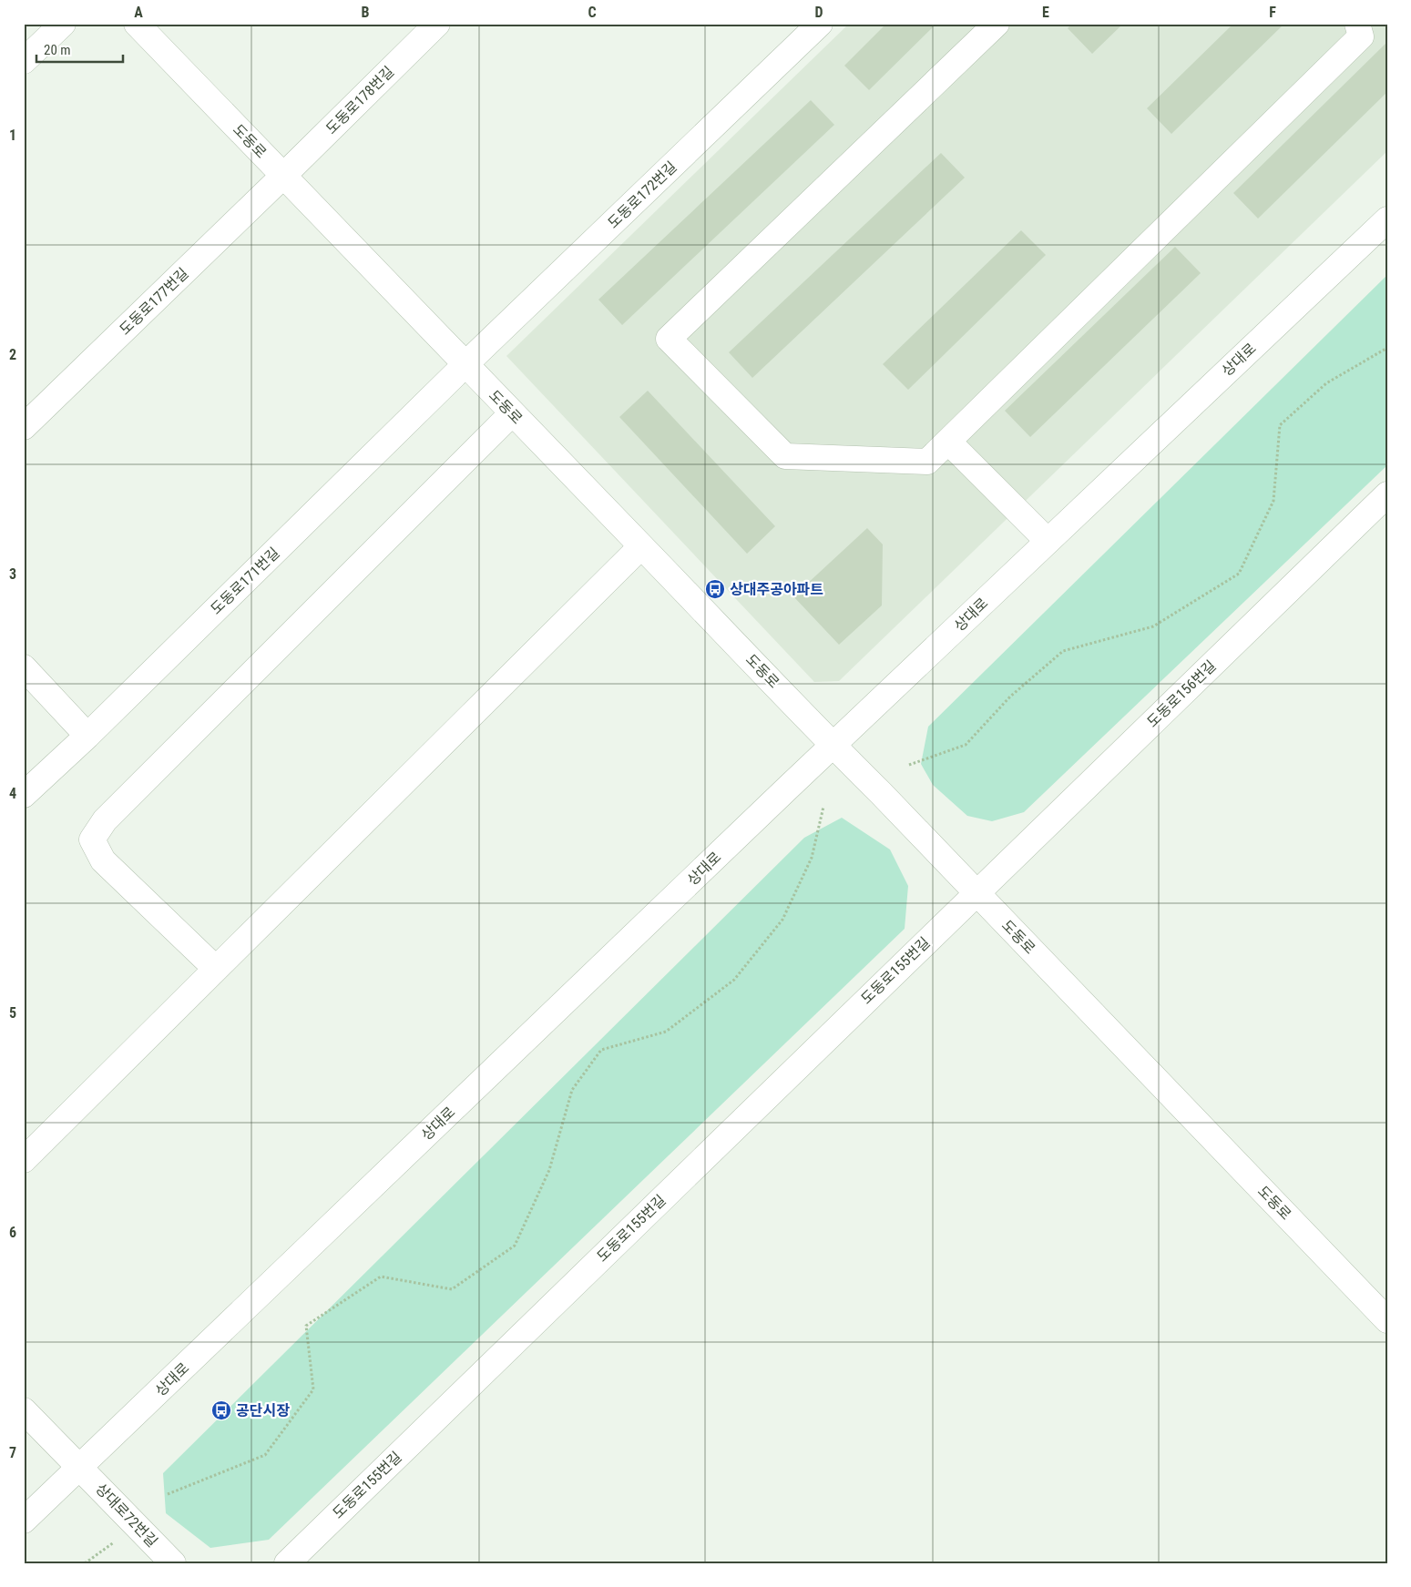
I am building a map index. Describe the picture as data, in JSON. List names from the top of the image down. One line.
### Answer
{"streets":{"street":["도동로178번길","도동로","도동로172번길","도동로177번길","상대로","도동로171번길","도동로156번길","도동로155번길","상대로72번길"]},"crossings":[["도동로178번길","도동로"],["도동로178번길","도동로177번길"],["도동로","도동로172번길"],["도동로","도동로177번길"],["도동로","상대로"],["도동로","도동로171번길"],["도동로","도동로156번길"],["도동로","도동로155번길"],["도동로172번길","도동로171번길"],["상대로","상대로72번길"],["도동로156번길","도동로155번길"]],"places":{"bus stop":["상대주공아파트","공단시장"]},"scale_bar":"20 m","grid":{"columns":["A","B","C","D","E","F"],"rows":["1","2","3","4","5","6","7"]}}
